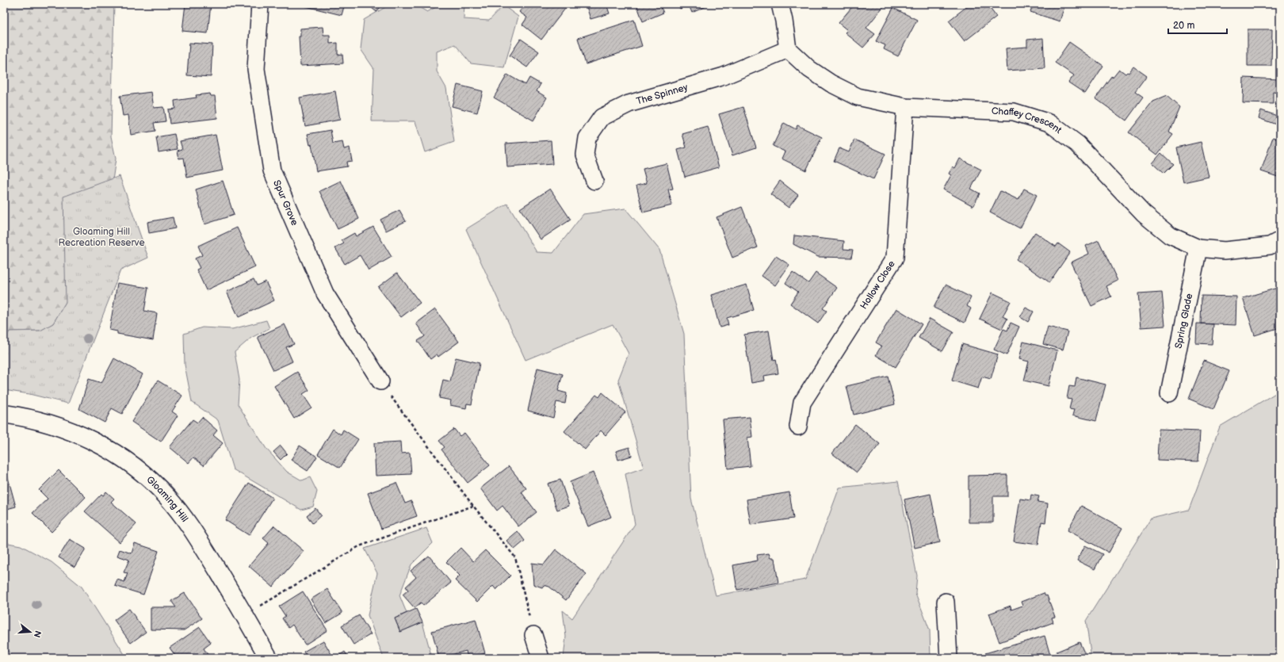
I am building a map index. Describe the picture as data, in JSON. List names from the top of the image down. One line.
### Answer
{"streets":{"street":["The Spinney","Chaffey Crescent","Spur Grove","Hollow Close","Spring Glade","Gloaming Hill"]},"crossings":[["The Spinney","Chaffey Crescent"],["Chaffey Crescent","Hollow Close"],["Chaffey Crescent","Spring Glade"]],"parks":["Gloaming Hill Recreation Reserve"],"scale_bar":"20 m","north":"right"}
